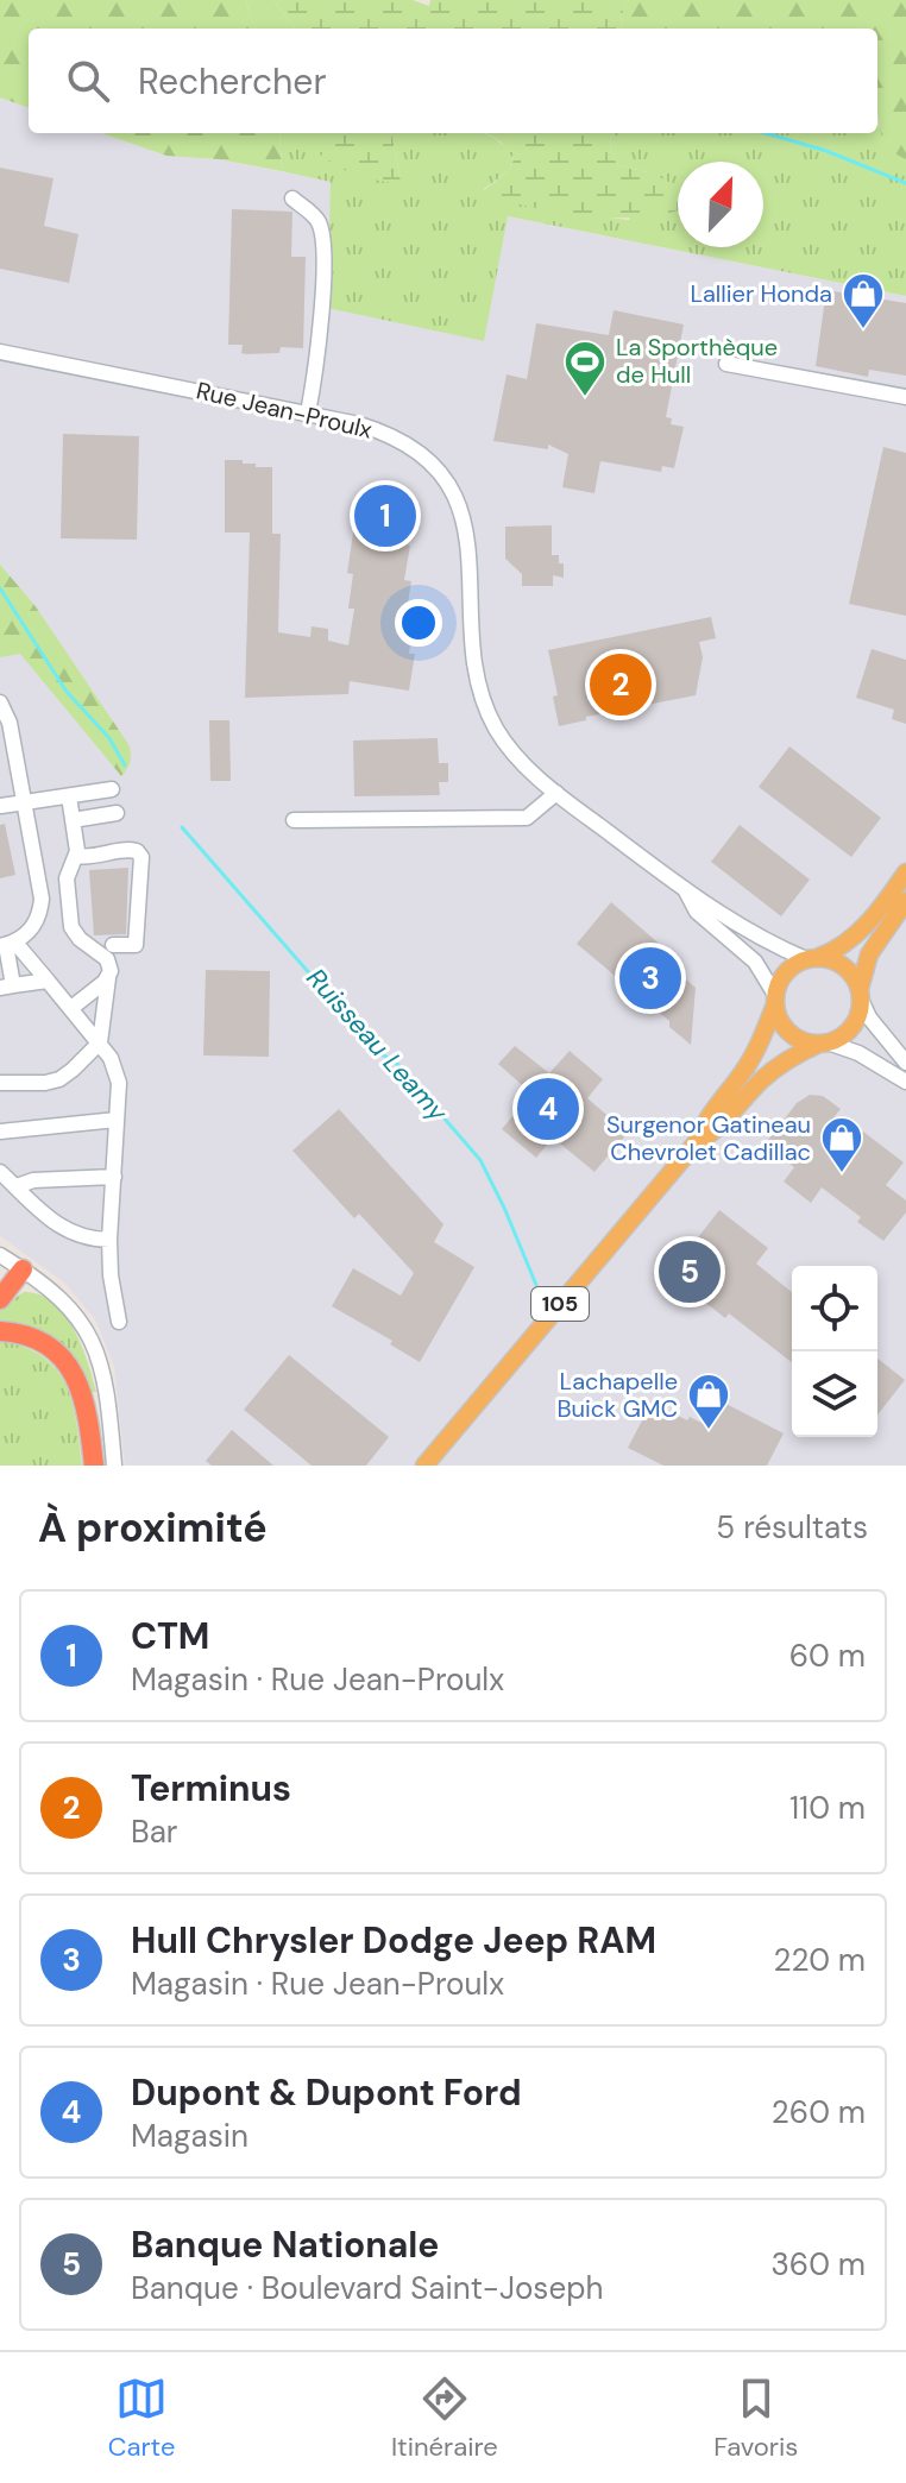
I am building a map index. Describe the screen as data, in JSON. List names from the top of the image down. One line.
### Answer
{"streets":{"main road":["105"],"street":["Rue Jean-Proulx"]},"crossings":[["Rue Jean-Proulx","105"]],"water":["Ruisseau Leamy"],"places":{"shop":["Lallier Honda","Surgenor Gatineau Chevrolet Cadillac","Lachapelle Buick GMC"],"sports":["La Sporthèque de Hull"]},"north":"top right","page":{"search":"Rechercher","pins":["1","2","3","4","5"],"heading":["À proximité","5 résultats"],"list":[{"mark":"1","name":"CTM","note":"Magasin · Rue Jean-Proulx","value":"60 m"},{"mark":"2","name":"Terminus","note":"Bar","value":"110 m"},{"mark":"3","name":"Hull Chrysler Dodge Jeep RAM","note":"Magasin · Rue Jean-Proulx","value":"220 m"},{"mark":"4","name":"Dupont & Dupont Ford","note":"Magasin","value":"260 m"},{"mark":"5","name":"Banque Nationale","note":"Banque · Boulevard Saint-Joseph","value":"360 m"}],"nav":["Carte","Itinéraire","Favoris"]}}
